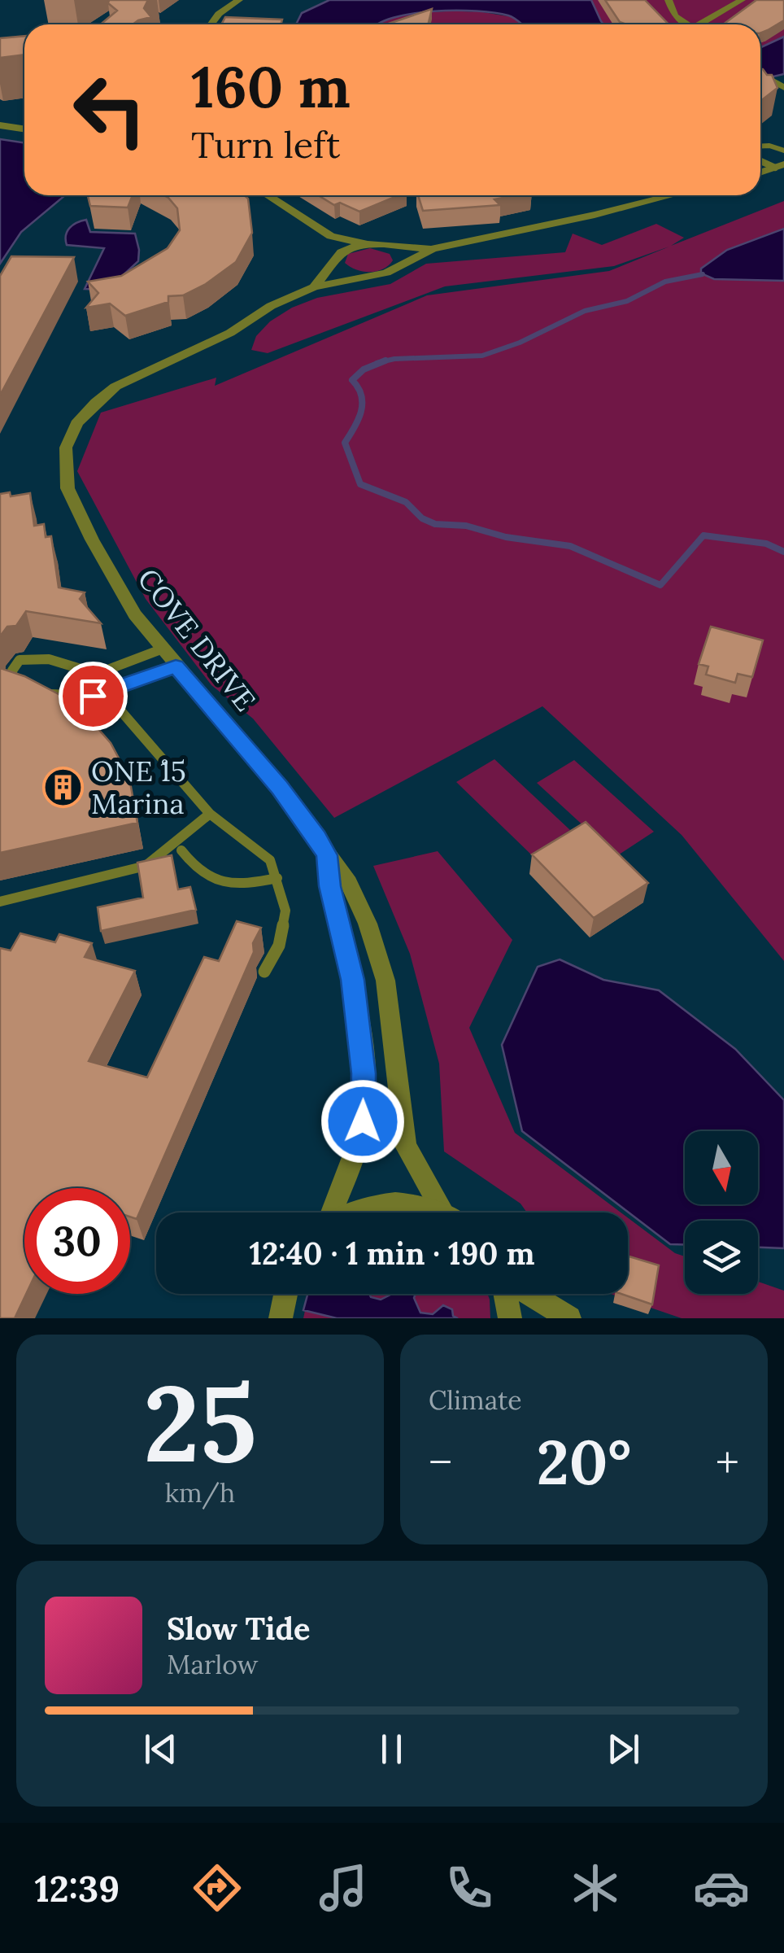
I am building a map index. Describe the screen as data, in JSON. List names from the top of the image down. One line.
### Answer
{"streets":{"street":["COVE DRIVE"]},"places":{"building":["ONE ̊15 Marina"]},"north":"bottom","page":{"turn":["160 m","Turn left"],"limit":"30","trip":"12:40 · 1 min · 190 m","tile":[["25","km/h"],"Climate"],"heat":["−","20°","+"],"song":["Slow Tide","Marlow"],"tabs":"12:39"}}
